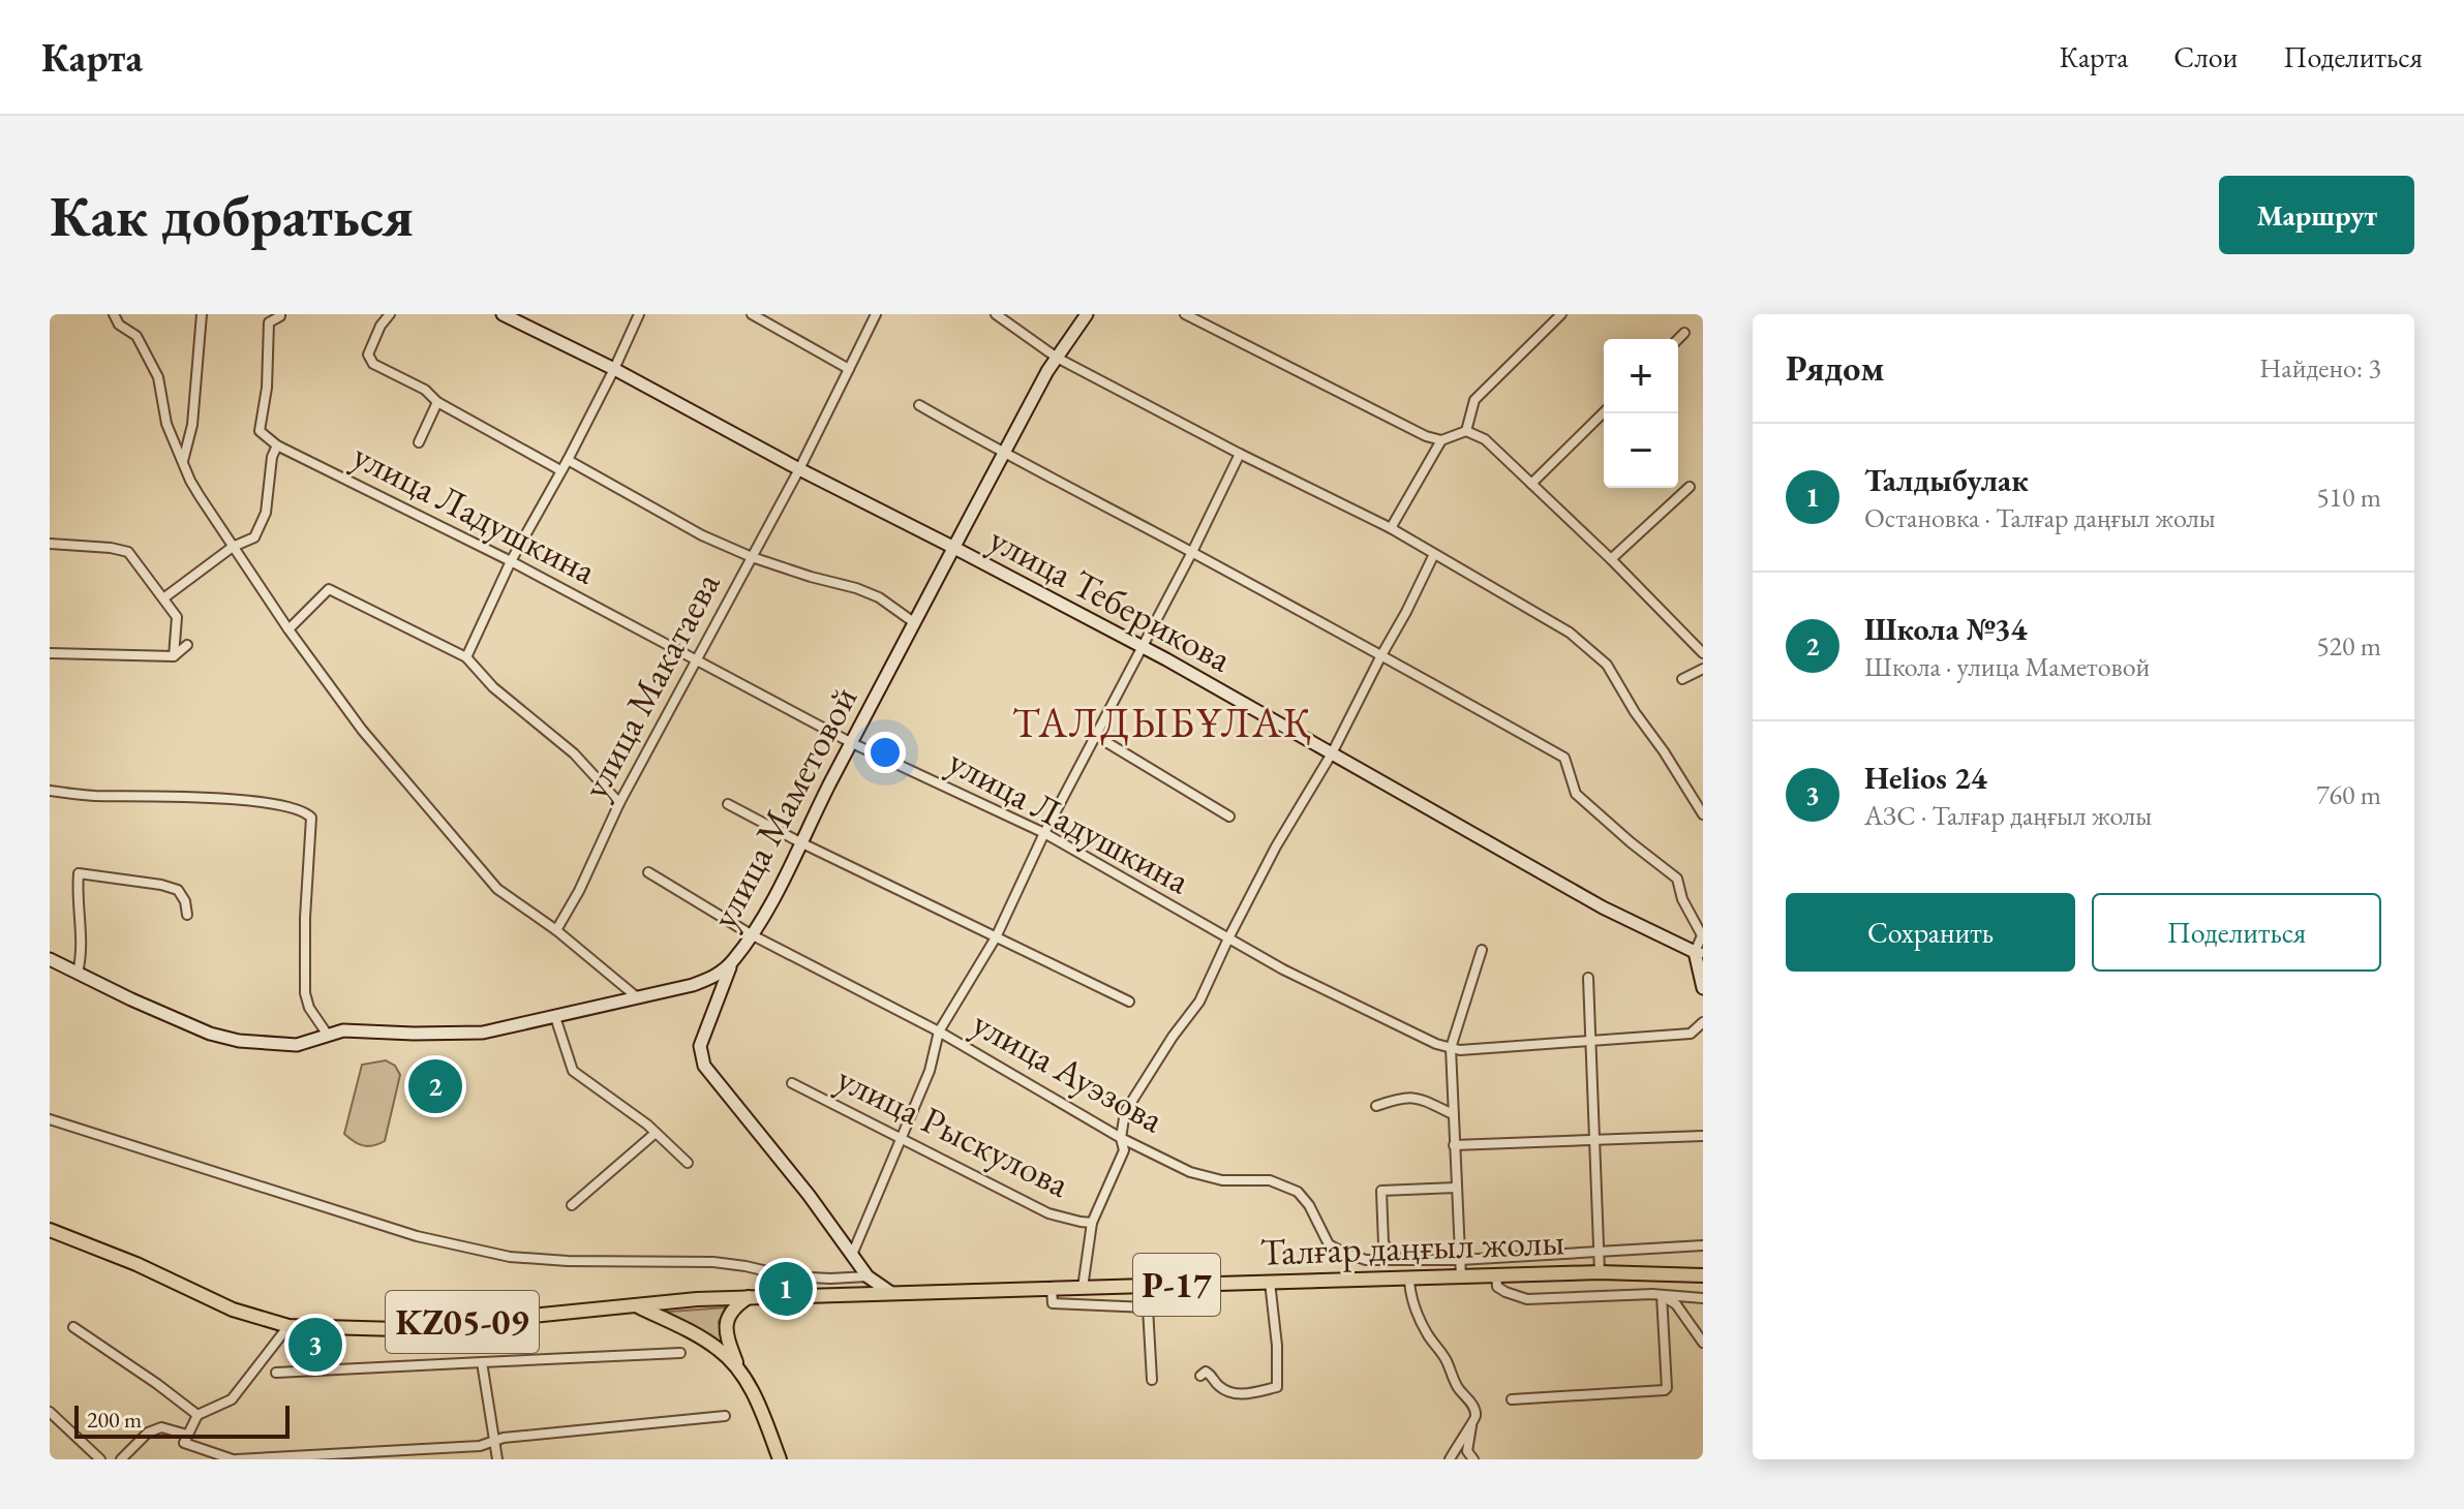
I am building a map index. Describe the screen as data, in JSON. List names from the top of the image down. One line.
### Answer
{"streets":{"main road":["Талғар даңғыл жолы","P-17","KZ05-09"],"street":["улица Ладушкина","улица Теберикова","улица Макатаева","улица Маметовой","улица Ауэзова","улица Рыскулова"]},"crossings":[["улица Ладушкина","улица Макатаева"],["улица Ладушкина","улица Маметовой"],["улица Теберикова","улица Макатаева"],["улица Теберикова","улица Маметовой"],["улица Маметовой","улица Ауэзова"]],"districts":["ТАЛДЫБҰЛАҚ"],"scale_bar":"200 m","page":{"header":"Карта","nav":["Карта","Слои","Поделиться"],"buttons":["Маршрут",["Сохранить","Поделиться"]],"title":"Как добраться","heading":["Рядом","Найдено: 3"],"map_buttons":["+","−"],"list":[{"mark":"1","name":"Талдыбулак","note":"Остановка · Талғар даңғыл жолы","value":"510 m"},{"mark":"2","name":"Школа №34","note":"Школа · улица Маметовой","value":"520 m"},{"mark":"3","name":"Helios 24","note":"АЗС · Талғар даңғыл жолы","value":"760 m"}],"pins":["2","1","3"],"scale":"200 m"}}
